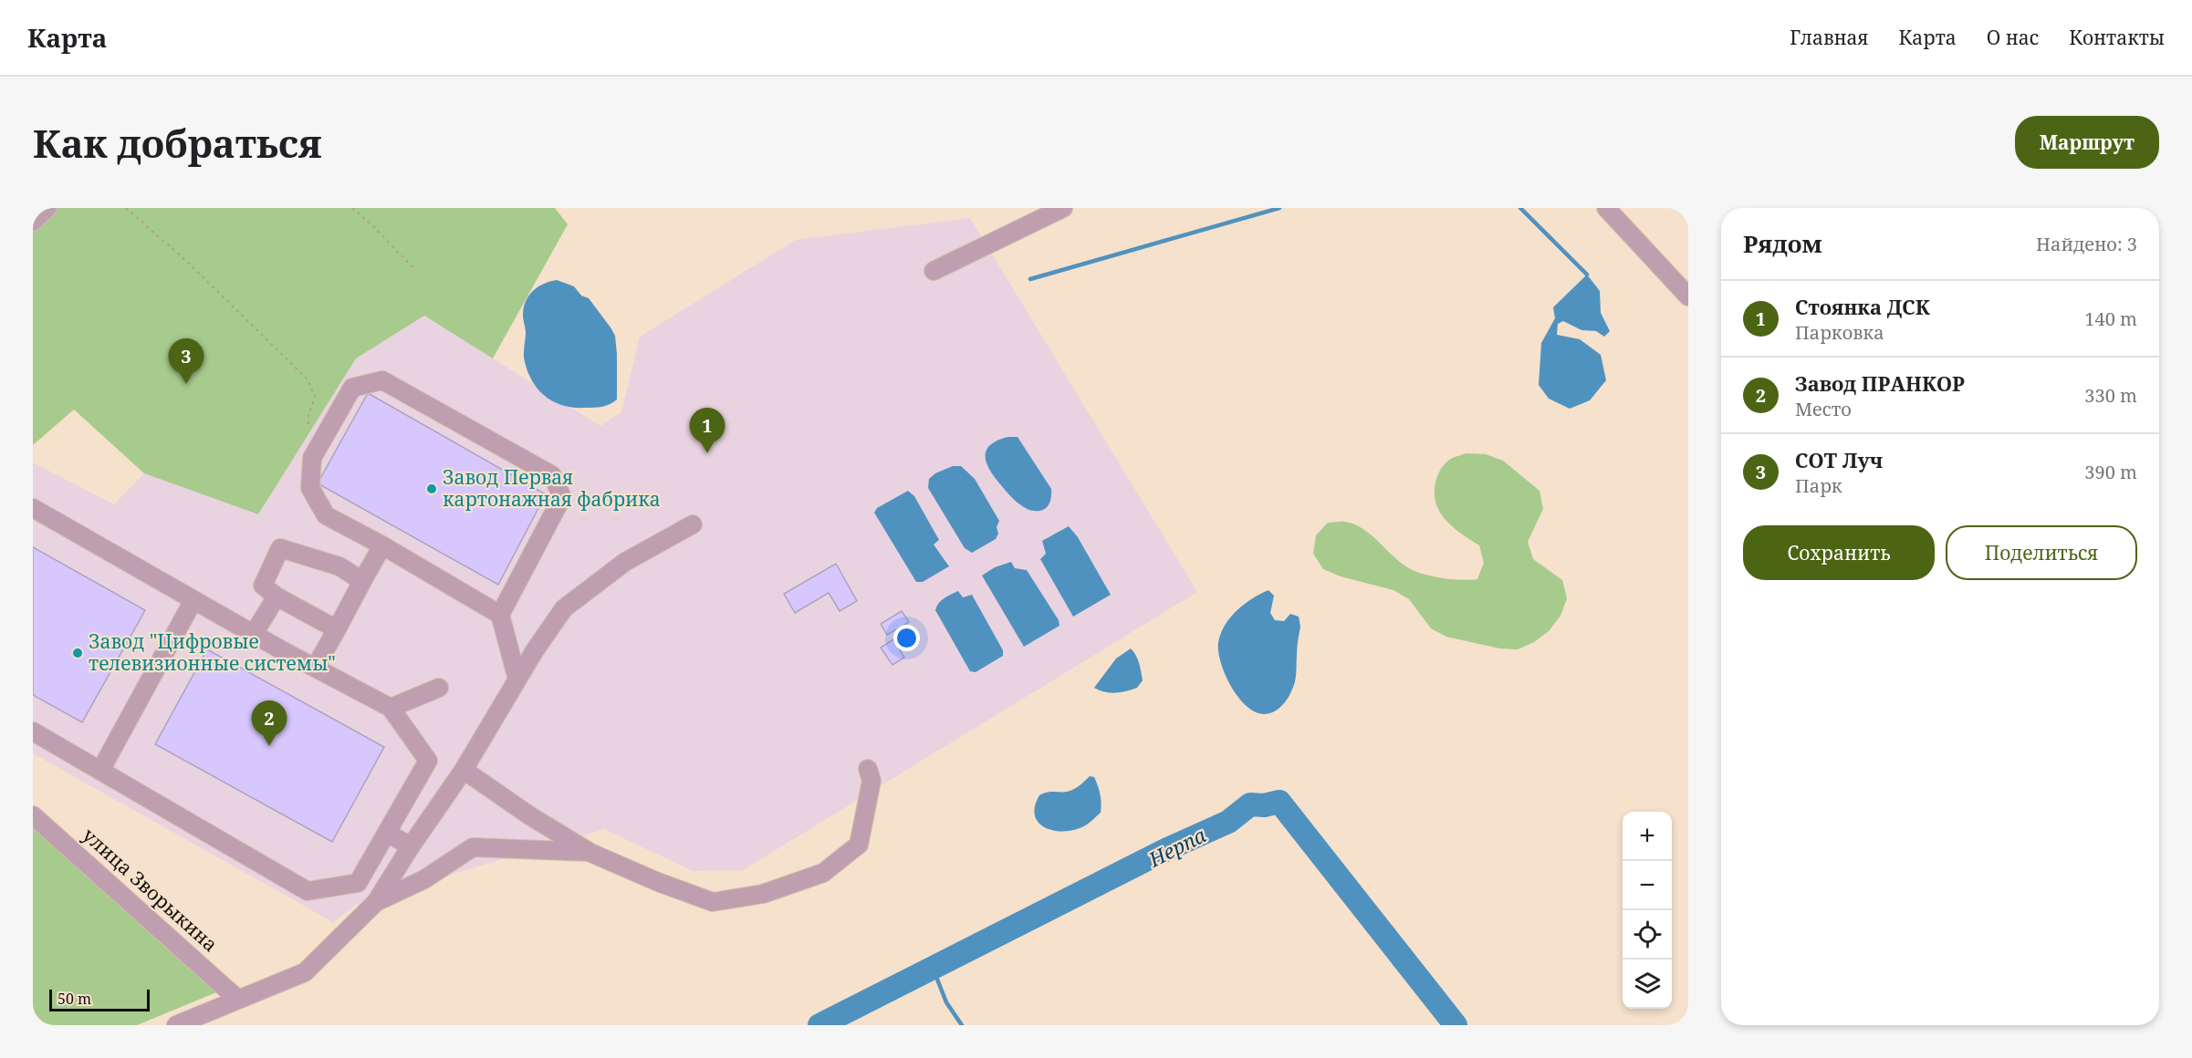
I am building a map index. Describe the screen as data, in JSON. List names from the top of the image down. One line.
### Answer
{"streets":{"street":["улица Зворыкина"]},"water":["Нерпа"],"places":["Завод Первая картонажная фабрика","Завод \"Цифровые телевизионные системы\""],"scale_bar":"50 m","page":{"header":"Карта","nav":["Главная","Карта","О нас","Контакты"],"buttons":["Маршрут",["Сохранить","Поделиться"]],"title":"Как добраться","heading":["Рядом","Найдено: 3"],"list":[{"mark":"1","name":"Стоянка ДСК","note":"Парковка","value":"140 m"},{"mark":"2","name":"Завод ПРАНКОР","note":"Место","value":"330 m"},{"mark":"3","name":"СОТ Луч","note":"Парк","value":"390 m"}],"pins":["3","1","2"],"map_buttons":["+","−"],"scale":"50 m"}}
